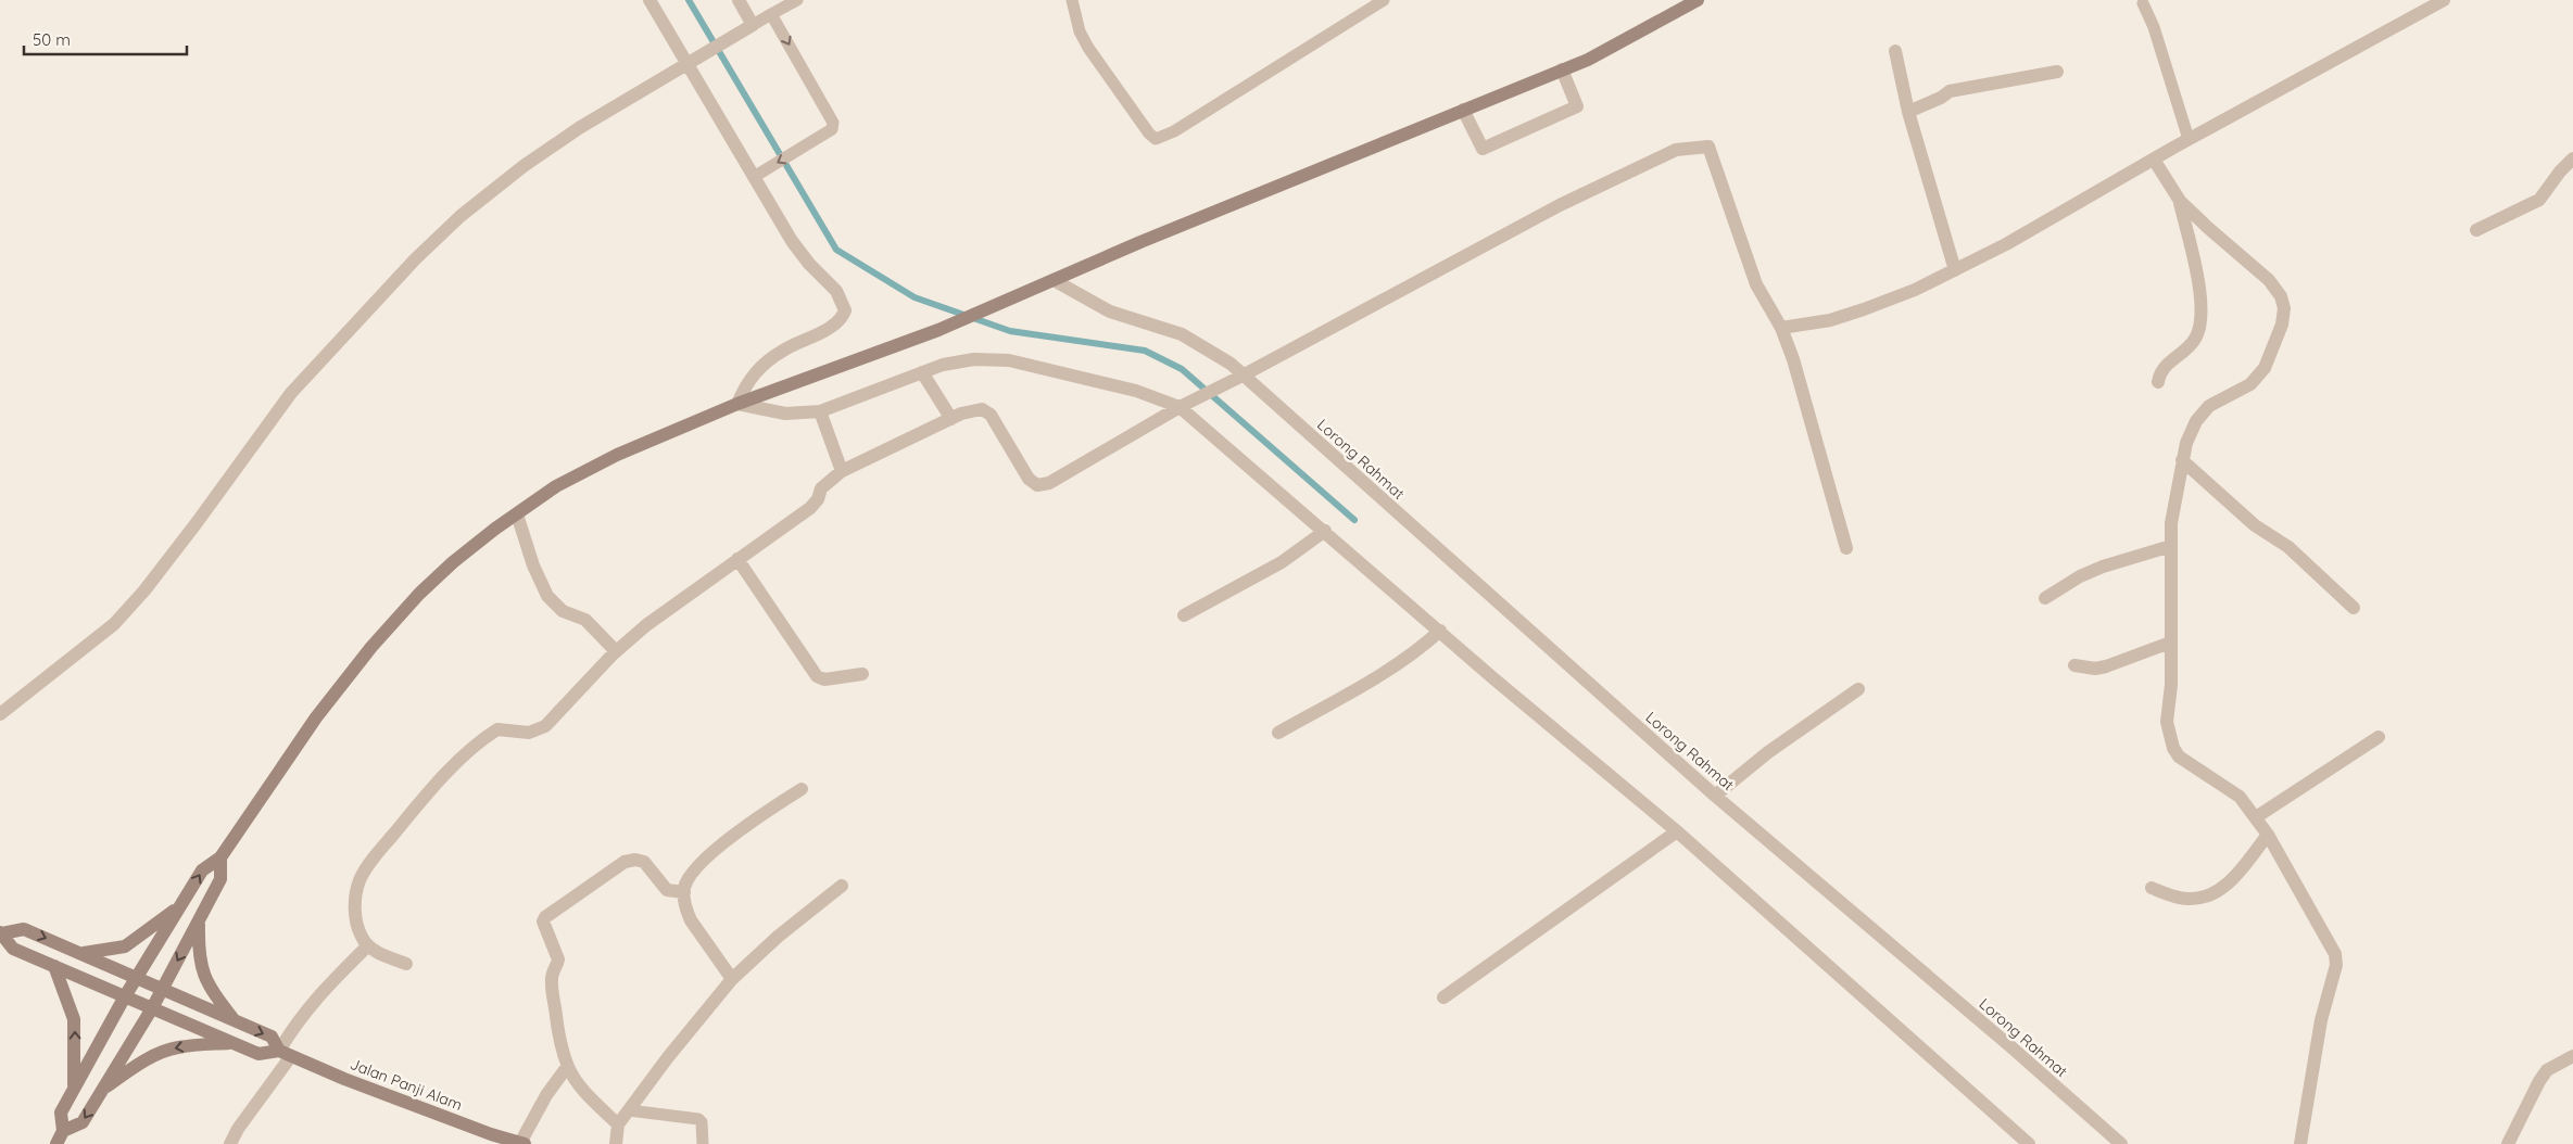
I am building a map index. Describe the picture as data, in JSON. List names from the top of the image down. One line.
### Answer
{"streets":{"street":["Lorong Rahmat","Jalan Panji Alam"]},"scale_bar":"50 m"}
